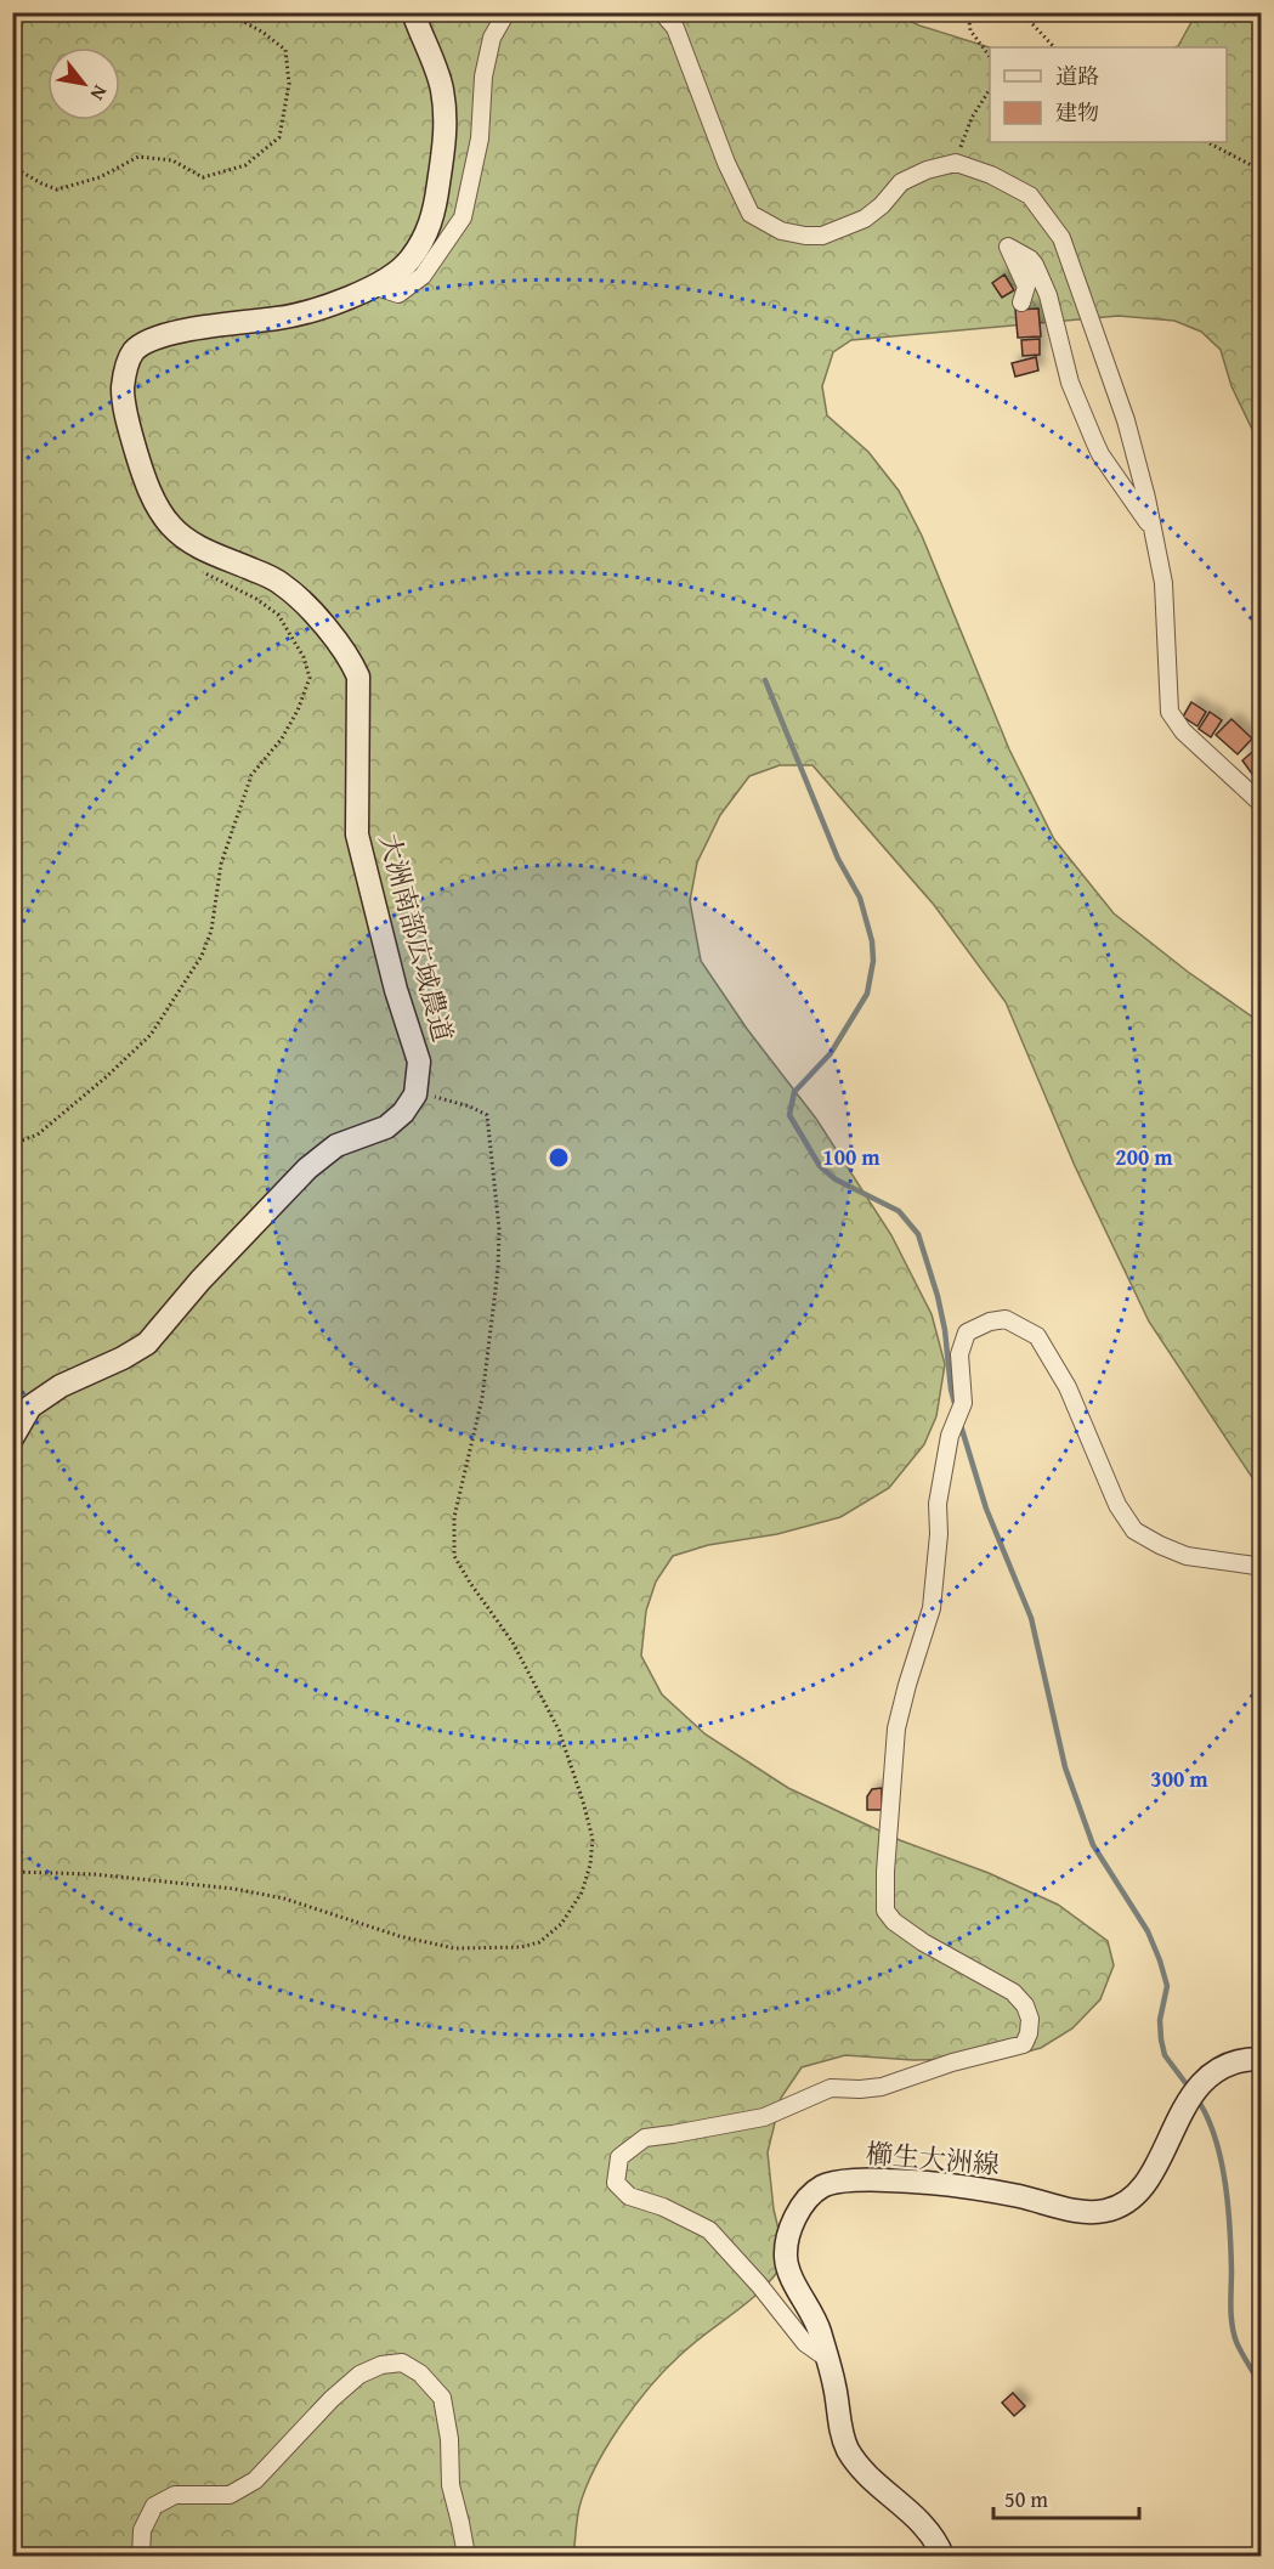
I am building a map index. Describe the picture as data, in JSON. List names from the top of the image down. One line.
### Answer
{"streets":{"street":["大洲南部広域農道","櫛生大洲線"]},"legend":["道路","建物"],"scale_bar":"50 m","north":"bottom right","rings":["100 m","200 m","300 m"]}
